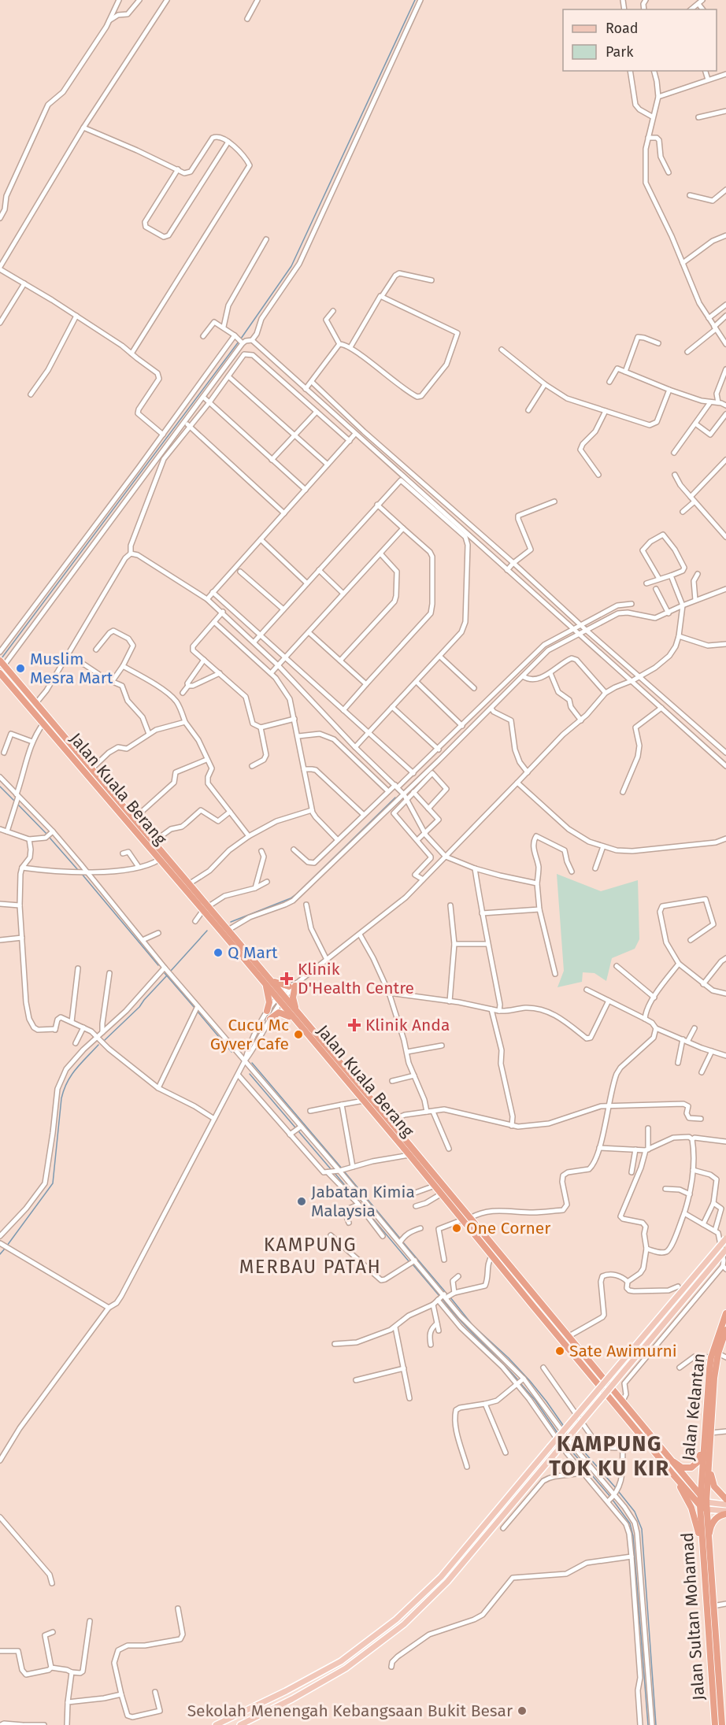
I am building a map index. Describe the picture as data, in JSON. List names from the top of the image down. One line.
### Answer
{"streets":{"highway":["Jalan Kuala Berang","Jalan Kelantan","Jalan Sultan Mohamad"]},"crossings":[["Jalan Kuala Berang","Jalan Kelantan"],["Jalan Kuala Berang","Jalan Sultan Mohamad"],["Jalan Kelantan","Jalan Sultan Mohamad"]],"districts":["KAMPUNG MERBAU PATAH","KAMPUNG TOK KU KIR"],"places":{"other":["Muslim Mesra Mart","Q Mart","Cucu Mc Gyver Cafe","Jabatan Kimia Malaysia","One Corner","Sate Awimurni","Sekolah Menengah Kebangsaan Bukit Besar"],"health":["Klinik D'Health Centre","Klinik Anda"]},"legend":["Road","Park"]}
